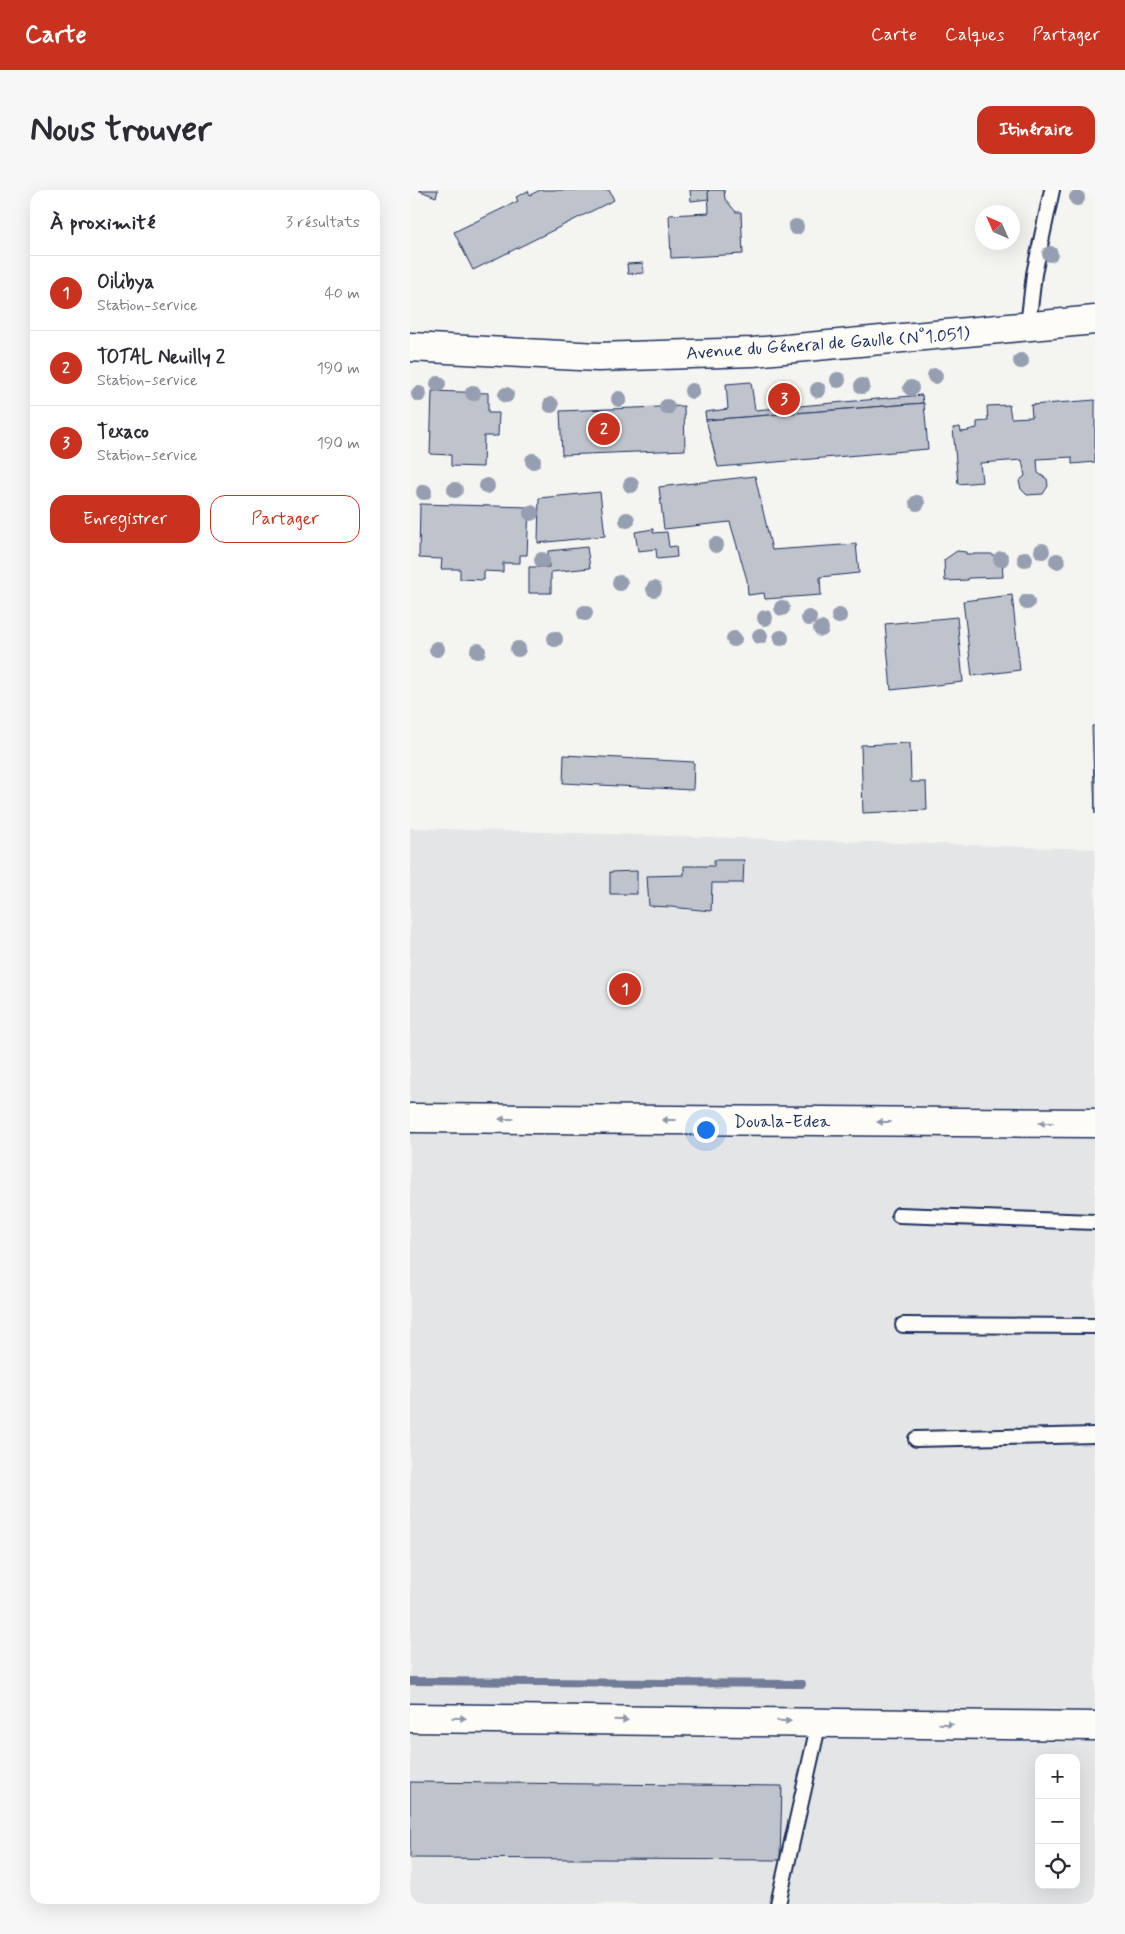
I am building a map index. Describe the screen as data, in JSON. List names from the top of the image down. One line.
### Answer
{"streets":{"main road":["Avenue du Géneral de Gaulle (N°1.051)","Douala-Edea"]},"one_way":["Douala-Edea"],"north":"top left","page":{"header":"Carte","nav":["Carte","Calques","Partager"],"buttons":["Itinéraire",["Enregistrer","Partager"]],"title":"Nous trouver","heading":["À proximité","3 résultats"],"list":[{"mark":"1","name":"Oilibya","note":"Station-service","value":"40 m"},{"mark":"2","name":"TOTAL Neuilly 2","note":"Station-service","value":"190 m"},{"mark":"3","name":"Texaco","note":"Station-service","value":"190 m"}],"pins":["3","2","1"],"map_buttons":["+","−"]}}
